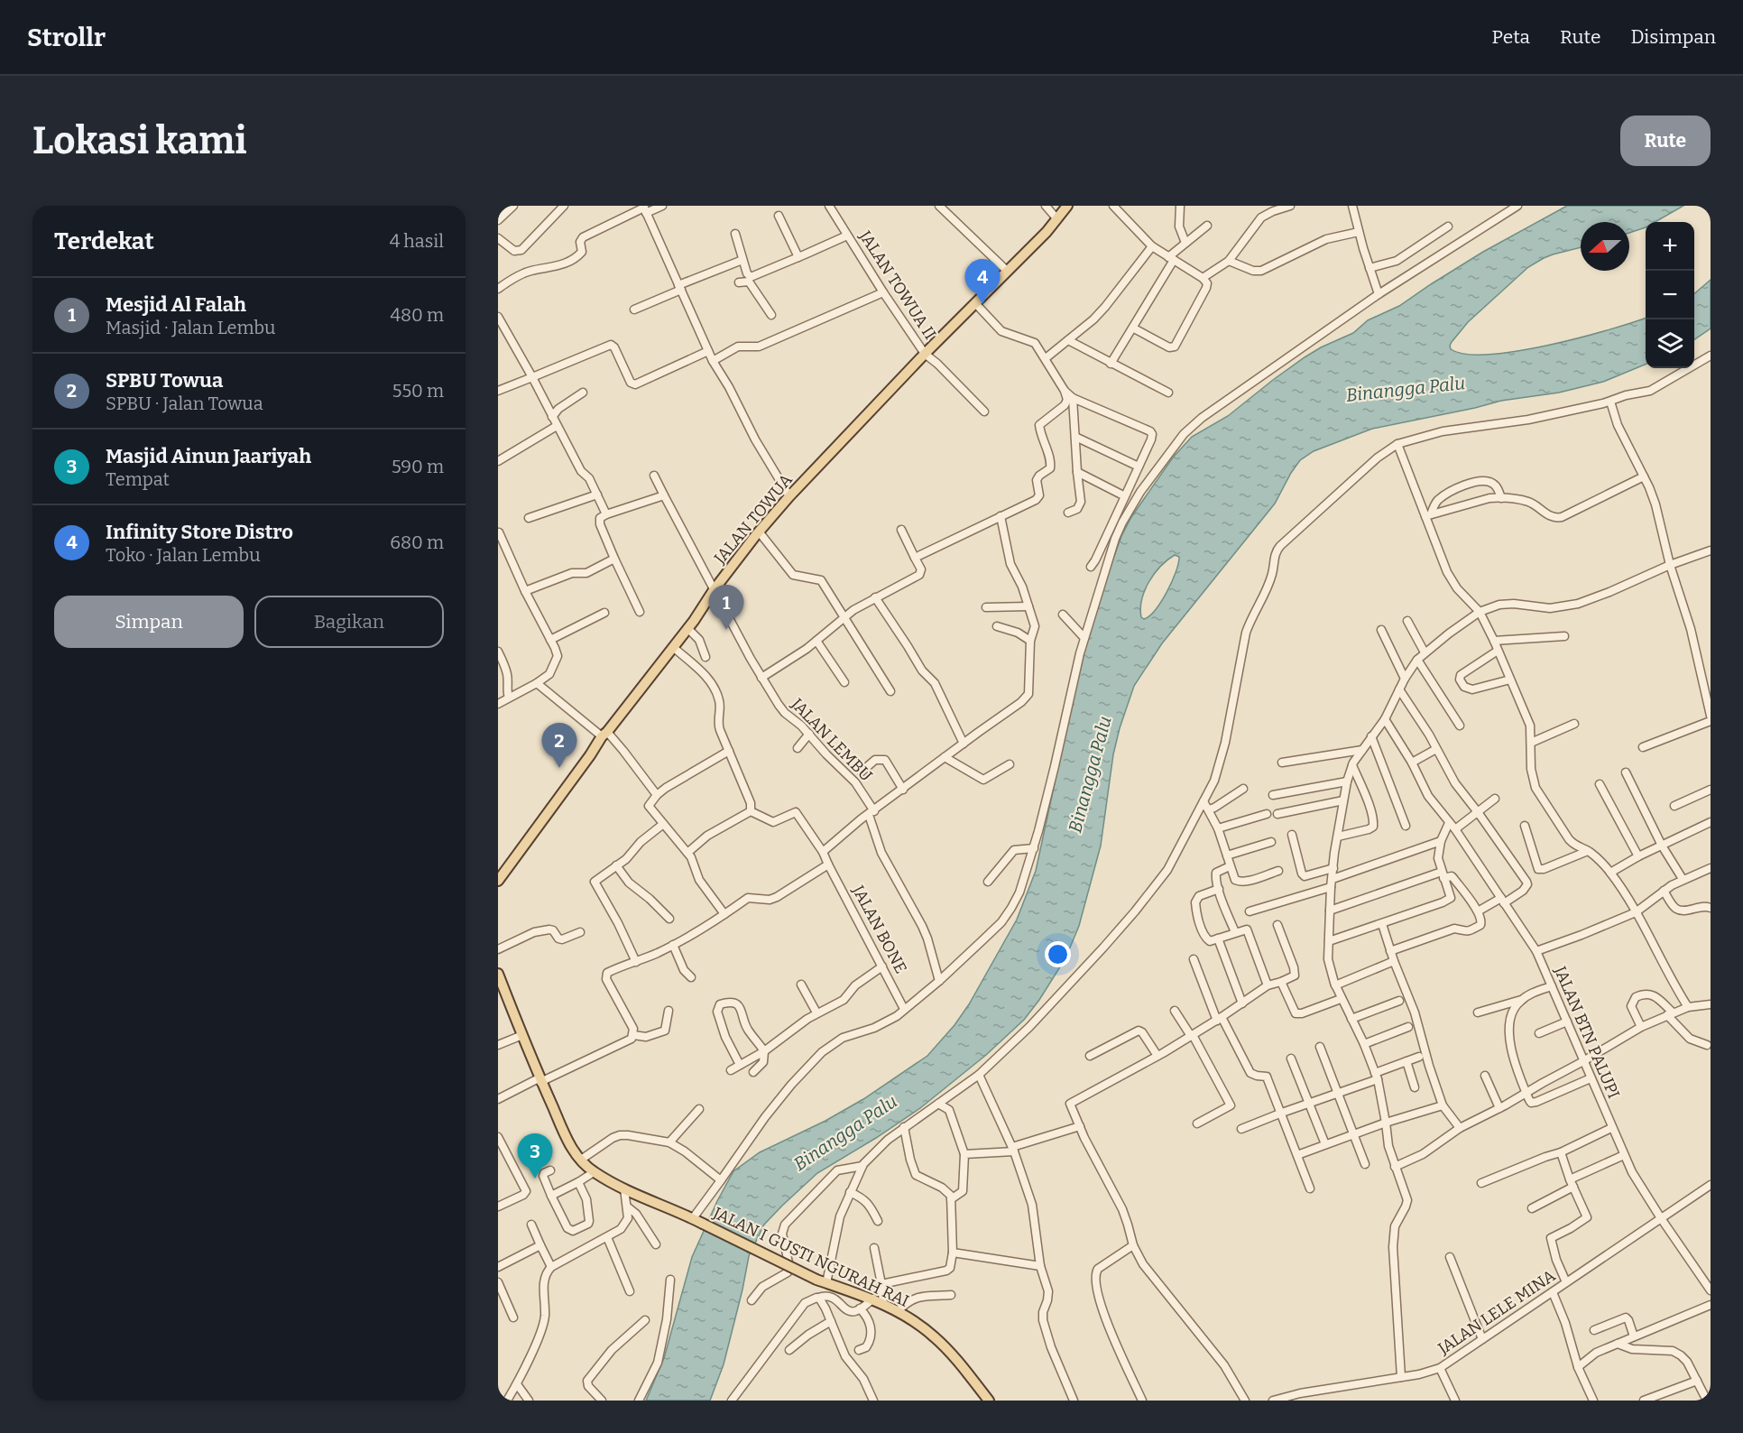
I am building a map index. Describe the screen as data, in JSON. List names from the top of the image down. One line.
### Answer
{"streets":{"main road":["JALAN TOWUA","JALAN I GUSTI NGURAH RAI"],"street":["JALAN TOWUA II","JALAN LEMBU","JALAN BONE","JALAN BTN PALUPI","JALAN LELE MINA"]},"crossings":[["JALAN TOWUA II","JALAN TOWUA"],["JALAN TOWUA","JALAN LEMBU"],["JALAN BTN PALUPI","JALAN LELE MINA"]],"water":["Binangga Palu"],"north":"left","page":{"header":"Strollr","nav":["Peta","Rute","Disimpan"],"buttons":["Rute",["Simpan","Bagikan"]],"title":"Lokasi kami","heading":["Terdekat","4 hasil"],"map_buttons":["+","−"],"pins":["4","1","2","3"],"list":[{"mark":"1","name":"Mesjid Al Falah","note":"Masjid · Jalan Lembu","value":"480 m"},{"mark":"2","name":"SPBU Towua","note":"SPBU · Jalan Towua","value":"550 m"},{"mark":"3","name":"Masjid Ainun Jaariyah","note":"Tempat","value":"590 m"},{"mark":"4","name":"Infinity Store Distro","note":"Toko · Jalan Lembu","value":"680 m"}]}}
